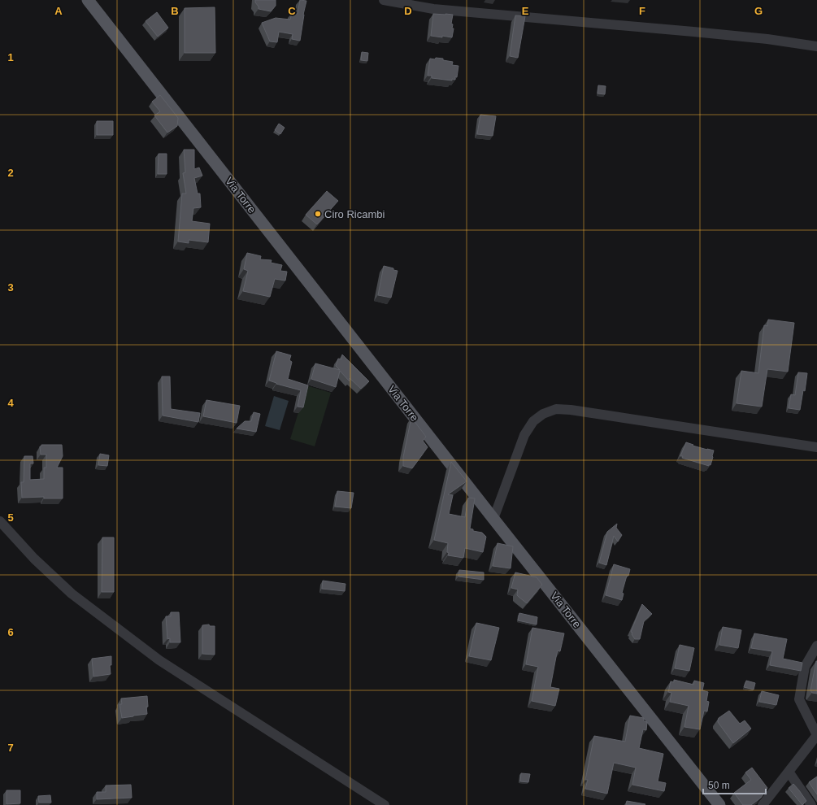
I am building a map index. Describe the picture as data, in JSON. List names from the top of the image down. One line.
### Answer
{"streets":{"main road":["Via Torre"]},"places":["Ciro Ricambi"],"scale_bar":"50 m","grid":{"columns":["A","B","C","D","E","F","G"],"rows":["1","2","3","4","5","6","7"]}}
